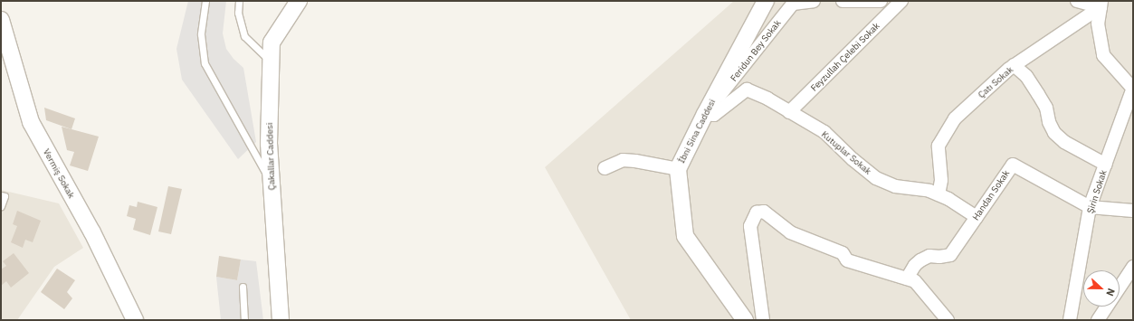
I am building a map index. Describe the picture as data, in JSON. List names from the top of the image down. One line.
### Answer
{"streets":{"street":["Feridun Bey Sokak","Feyzullah Çelebi Sokak","Çatı Sokak","İbni Sina Caddesi","Kutuplar Sokak","Çakallar Caddesi","Vermiş Sokak","Şirin Sokak","Handan Sokak"]},"crossings":[["Feridun Bey Sokak","İbni Sina Caddesi"],["Feridun Bey Sokak","Kutuplar Sokak"],["Feyzullah Çelebi Sokak","Kutuplar Sokak"],["Çatı Sokak","Kutuplar Sokak"],["İbni Sina Caddesi","Kutuplar Sokak"],["Kutuplar Sokak","Handan Sokak"],["Şirin Sokak","Handan Sokak"]],"north":"right"}
